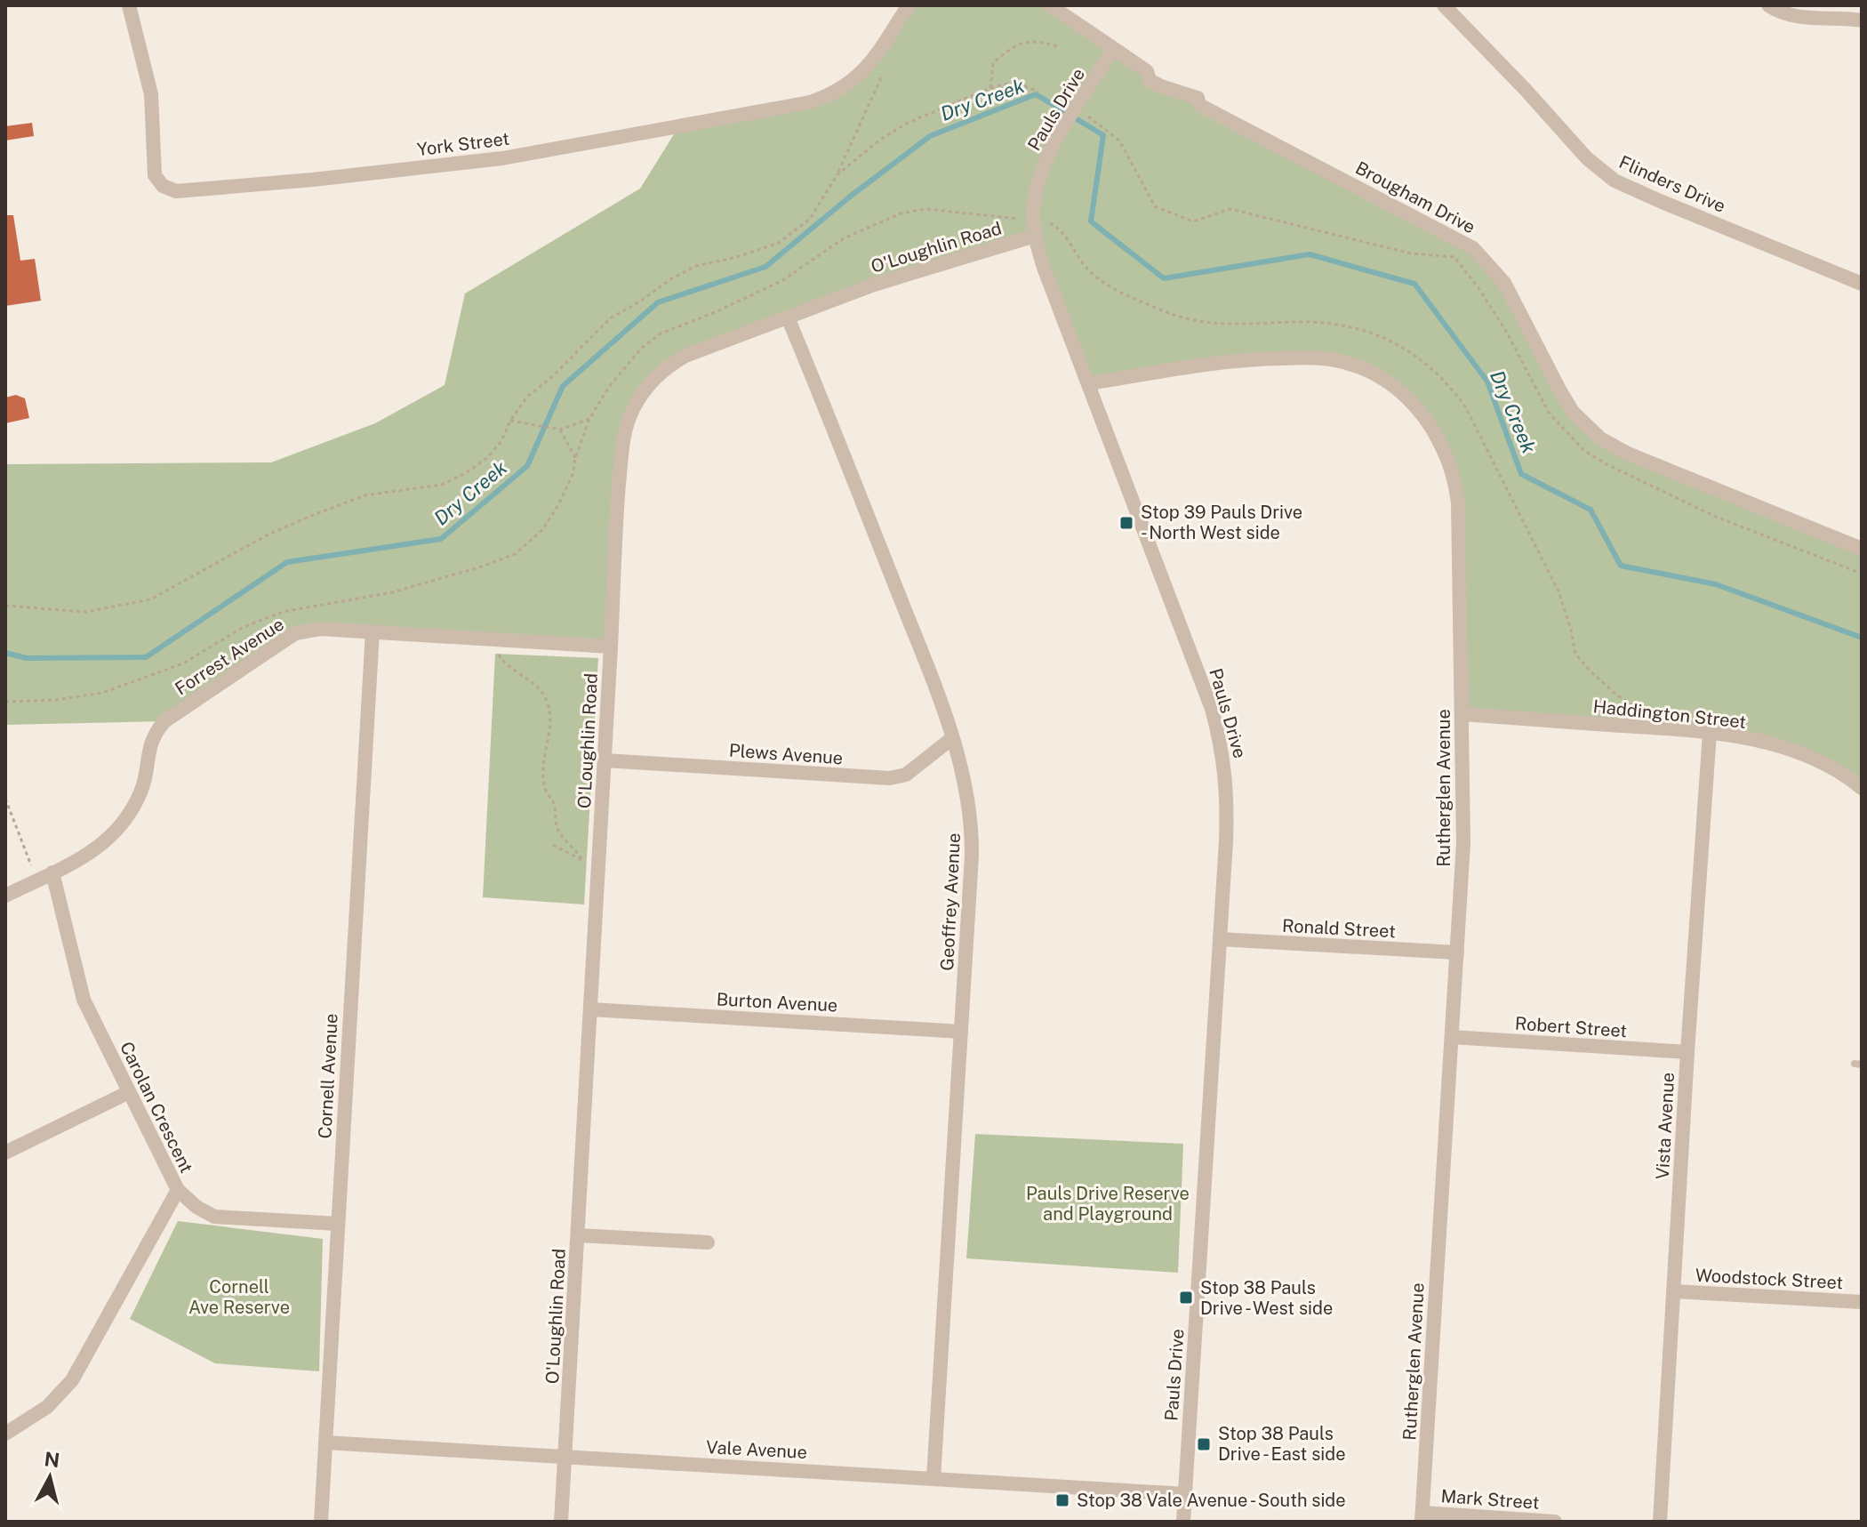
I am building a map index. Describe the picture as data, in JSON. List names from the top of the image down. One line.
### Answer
{"streets":{"street":["Pauls Drive","York Street","Flinders Drive","Brougham Drive","O'Loughlin Road","Forrest Avenue","Haddington Street","Plews Avenue","Rutherglen Avenue","Geoffrey Avenue","Ronald Street","Burton Avenue","Robert Street","Cornell Avenue","Carolan Crescent","Vista Avenue","Woodstock Street","Vale Avenue","Mark Street"]},"crossings":[["Pauls Drive","Brougham Drive"],["Pauls Drive","O'Loughlin Road"],["Pauls Drive","Rutherglen Avenue"],["Pauls Drive","Ronald Street"],["Pauls Drive","Vale Avenue"],["O'Loughlin Road","Forrest Avenue"],["O'Loughlin Road","Plews Avenue"],["O'Loughlin Road","Geoffrey Avenue"],["O'Loughlin Road","Burton Avenue"],["O'Loughlin Road","Vale Avenue"],["Forrest Avenue","Cornell Avenue"],["Forrest Avenue","Carolan Crescent"],["Haddington Street","Rutherglen Avenue"],["Haddington Street","Vista Avenue"],["Plews Avenue","Geoffrey Avenue"],["Rutherglen Avenue","Ronald Street"],["Rutherglen Avenue","Robert Street"],["Rutherglen Avenue","Mark Street"],["Geoffrey Avenue","Burton Avenue"],["Geoffrey Avenue","Vale Avenue"],["Robert Street","Vista Avenue"],["Cornell Avenue","Vale Avenue"],["Vista Avenue","Woodstock Street"]],"water":["Dry Creek"],"parks":["Pauls Drive Reserve and Playground","Cornell Ave Reserve"],"places":{"transit":["Stop 39 Pauls Drive - North West side","Stop 38 Pauls Drive - West side","Stop 38 Pauls Drive - East side","Stop 38 Vale Avenue - South side"]},"north":"top"}
